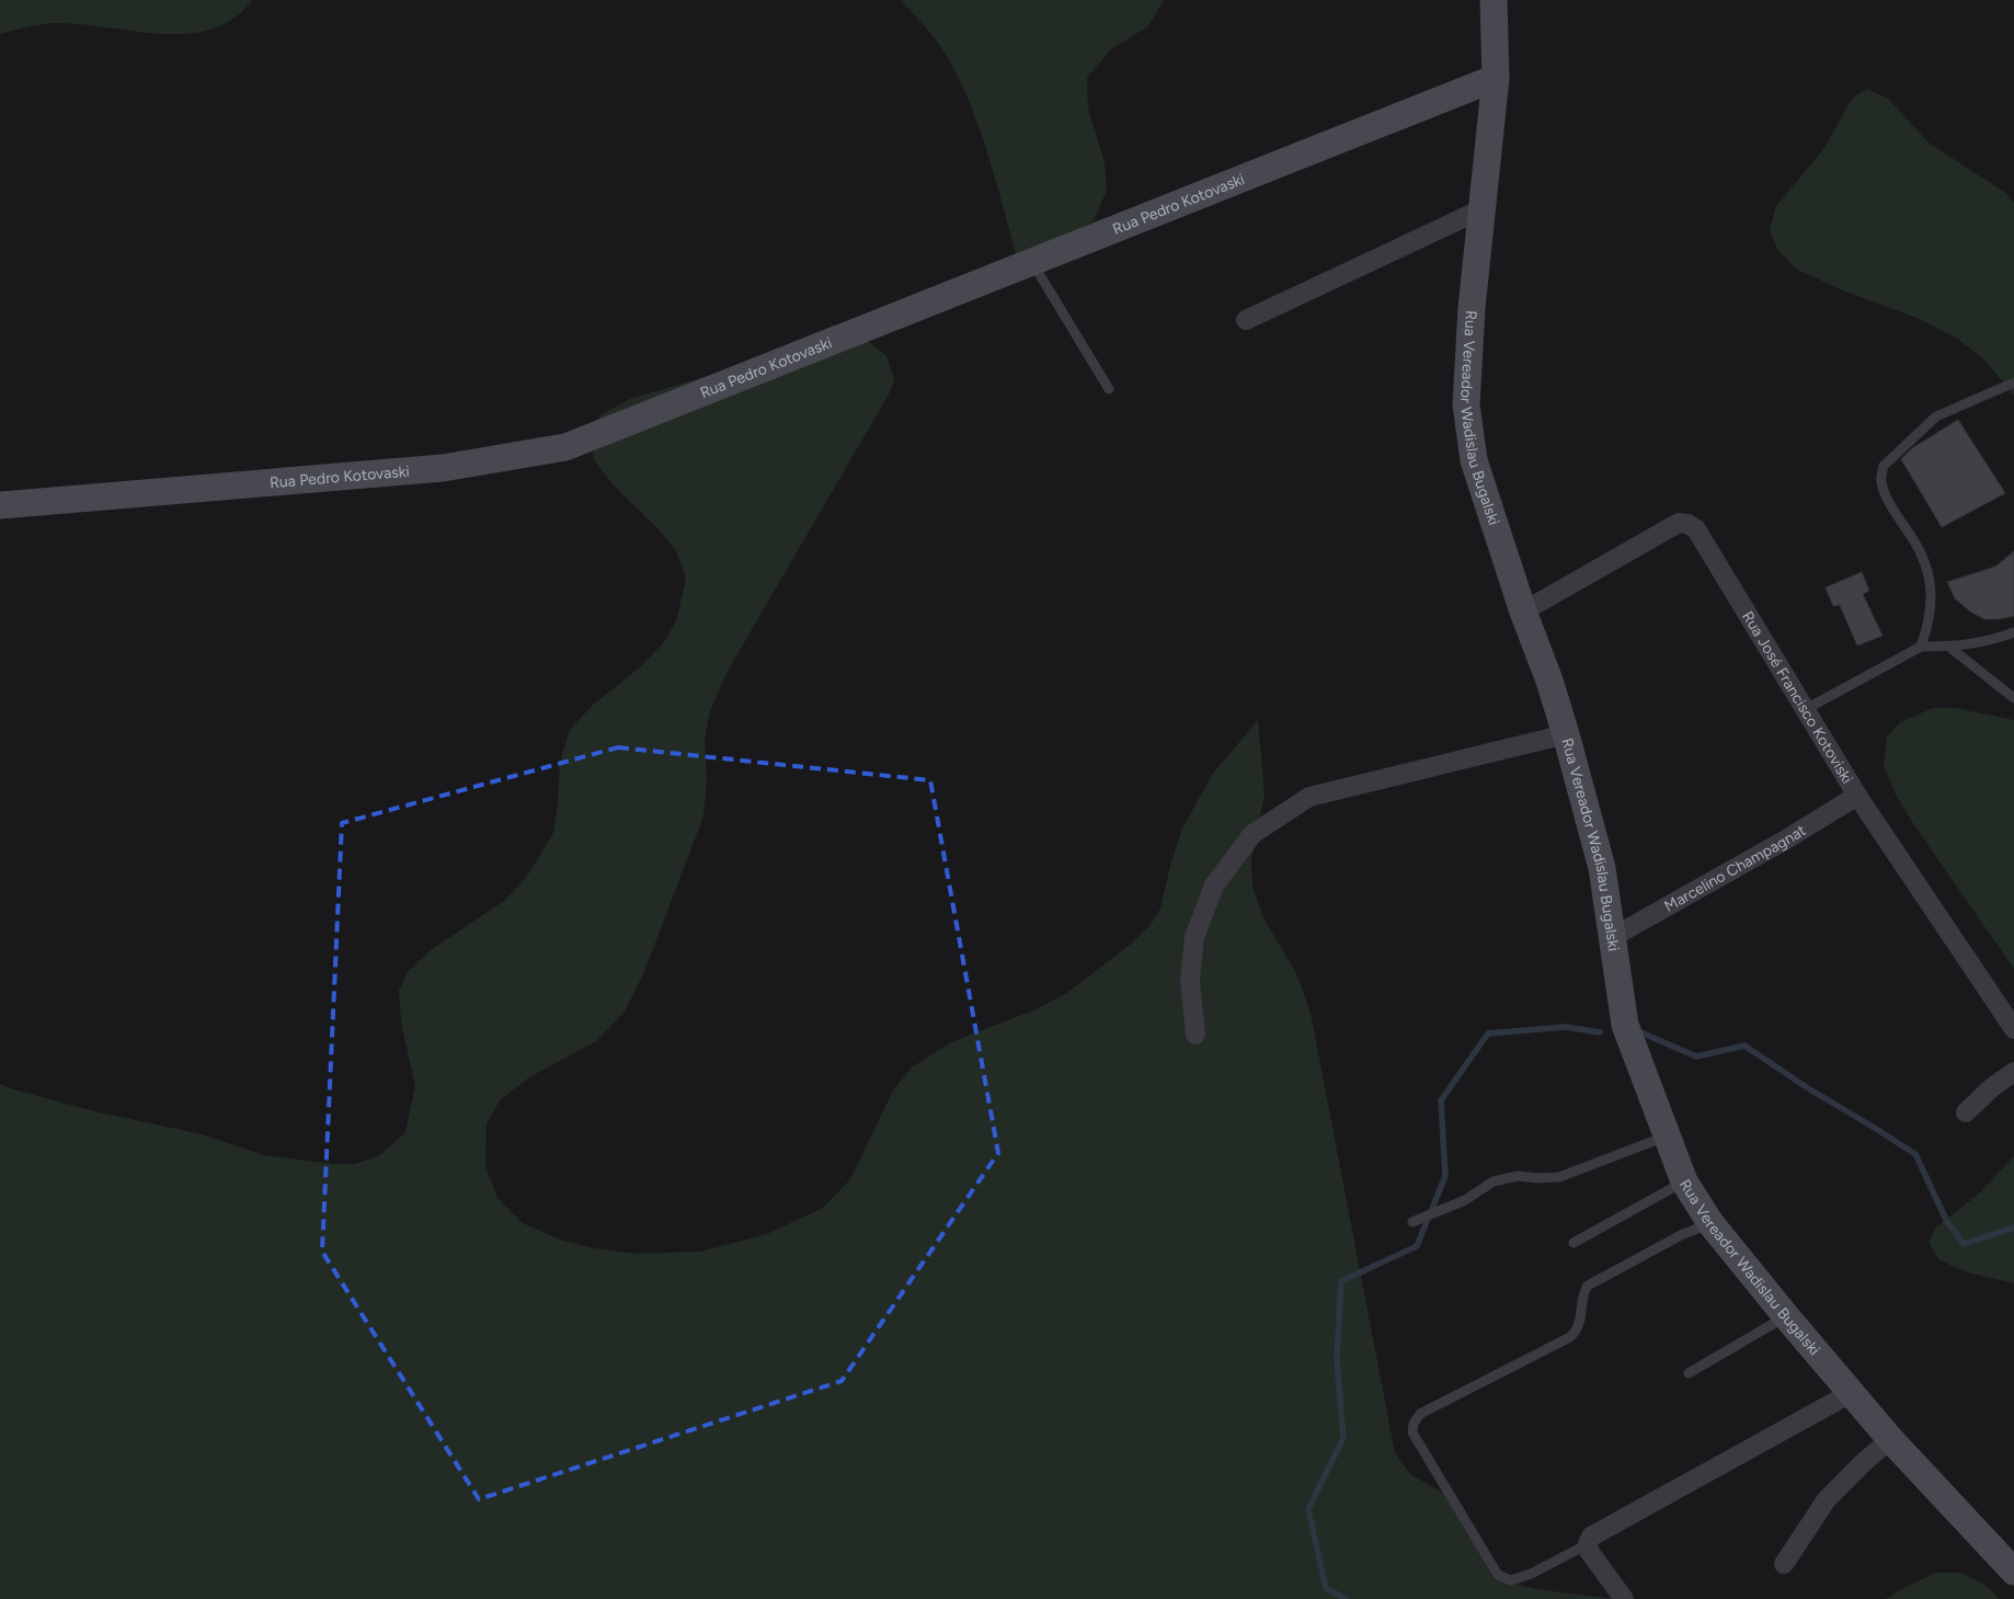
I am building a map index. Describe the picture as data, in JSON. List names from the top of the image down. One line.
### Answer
{"streets":{"main road":["Rua Pedro Kotovaski","Rua Vereador Wadislau Bugalski"],"street":["Rua José Francisco Kotoviski","Marcelino Champagnat"]},"crossings":[["Rua Pedro Kotovaski","Rua Vereador Wadislau Bugalski"],["Rua Vereador Wadislau Bugalski","Rua José Francisco Kotoviski"],["Rua Vereador Wadislau Bugalski","Marcelino Champagnat"],["Rua José Francisco Kotoviski","Marcelino Champagnat"]]}
